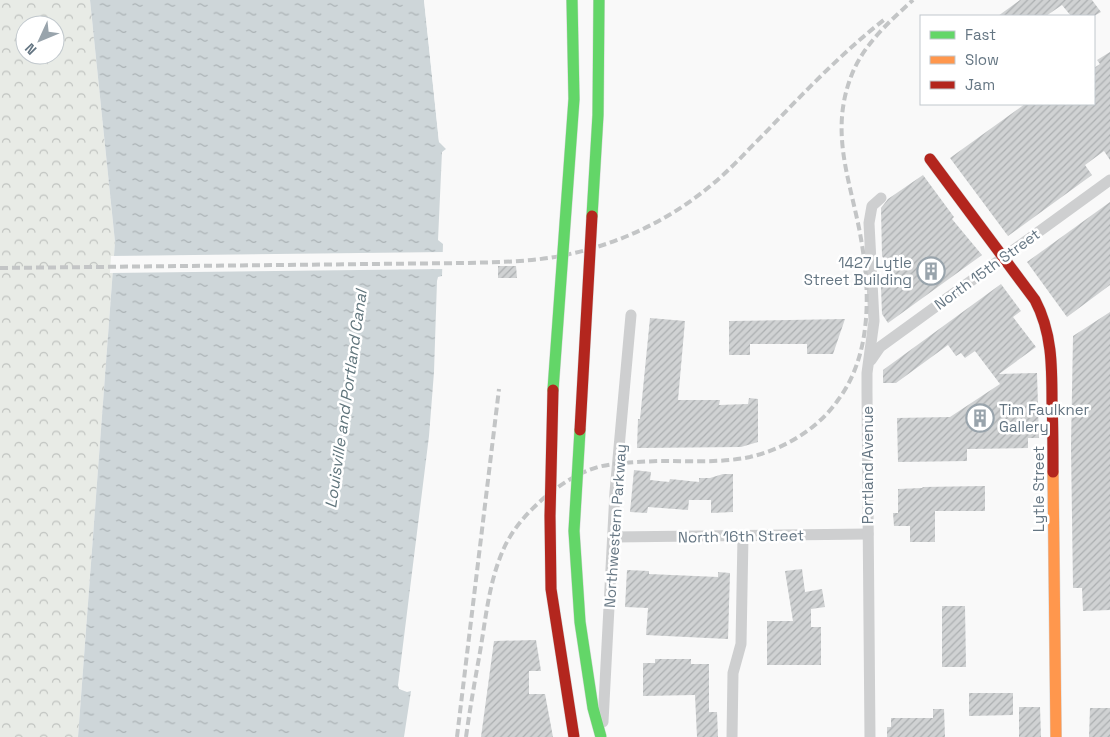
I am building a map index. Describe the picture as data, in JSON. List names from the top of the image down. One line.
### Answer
{"streets":{"main road":["Lytle Street"],"street":["North 15th Street","Portland Avenue","Northwestern Parkway","North 16th Street"]},"crossings":[["North 15th Street","Portland Avenue"],["North 15th Street","Lytle Street"],["Portland Avenue","North 16th Street"],["Northwestern Parkway","North 16th Street"]],"water":["Louisville and Portland Canal"],"places":{"building":["1427 Lytle Street Building","Tim Faulkner Gallery"]},"legend":["Fast","Slow","Jam"],"north":"bottom left"}
